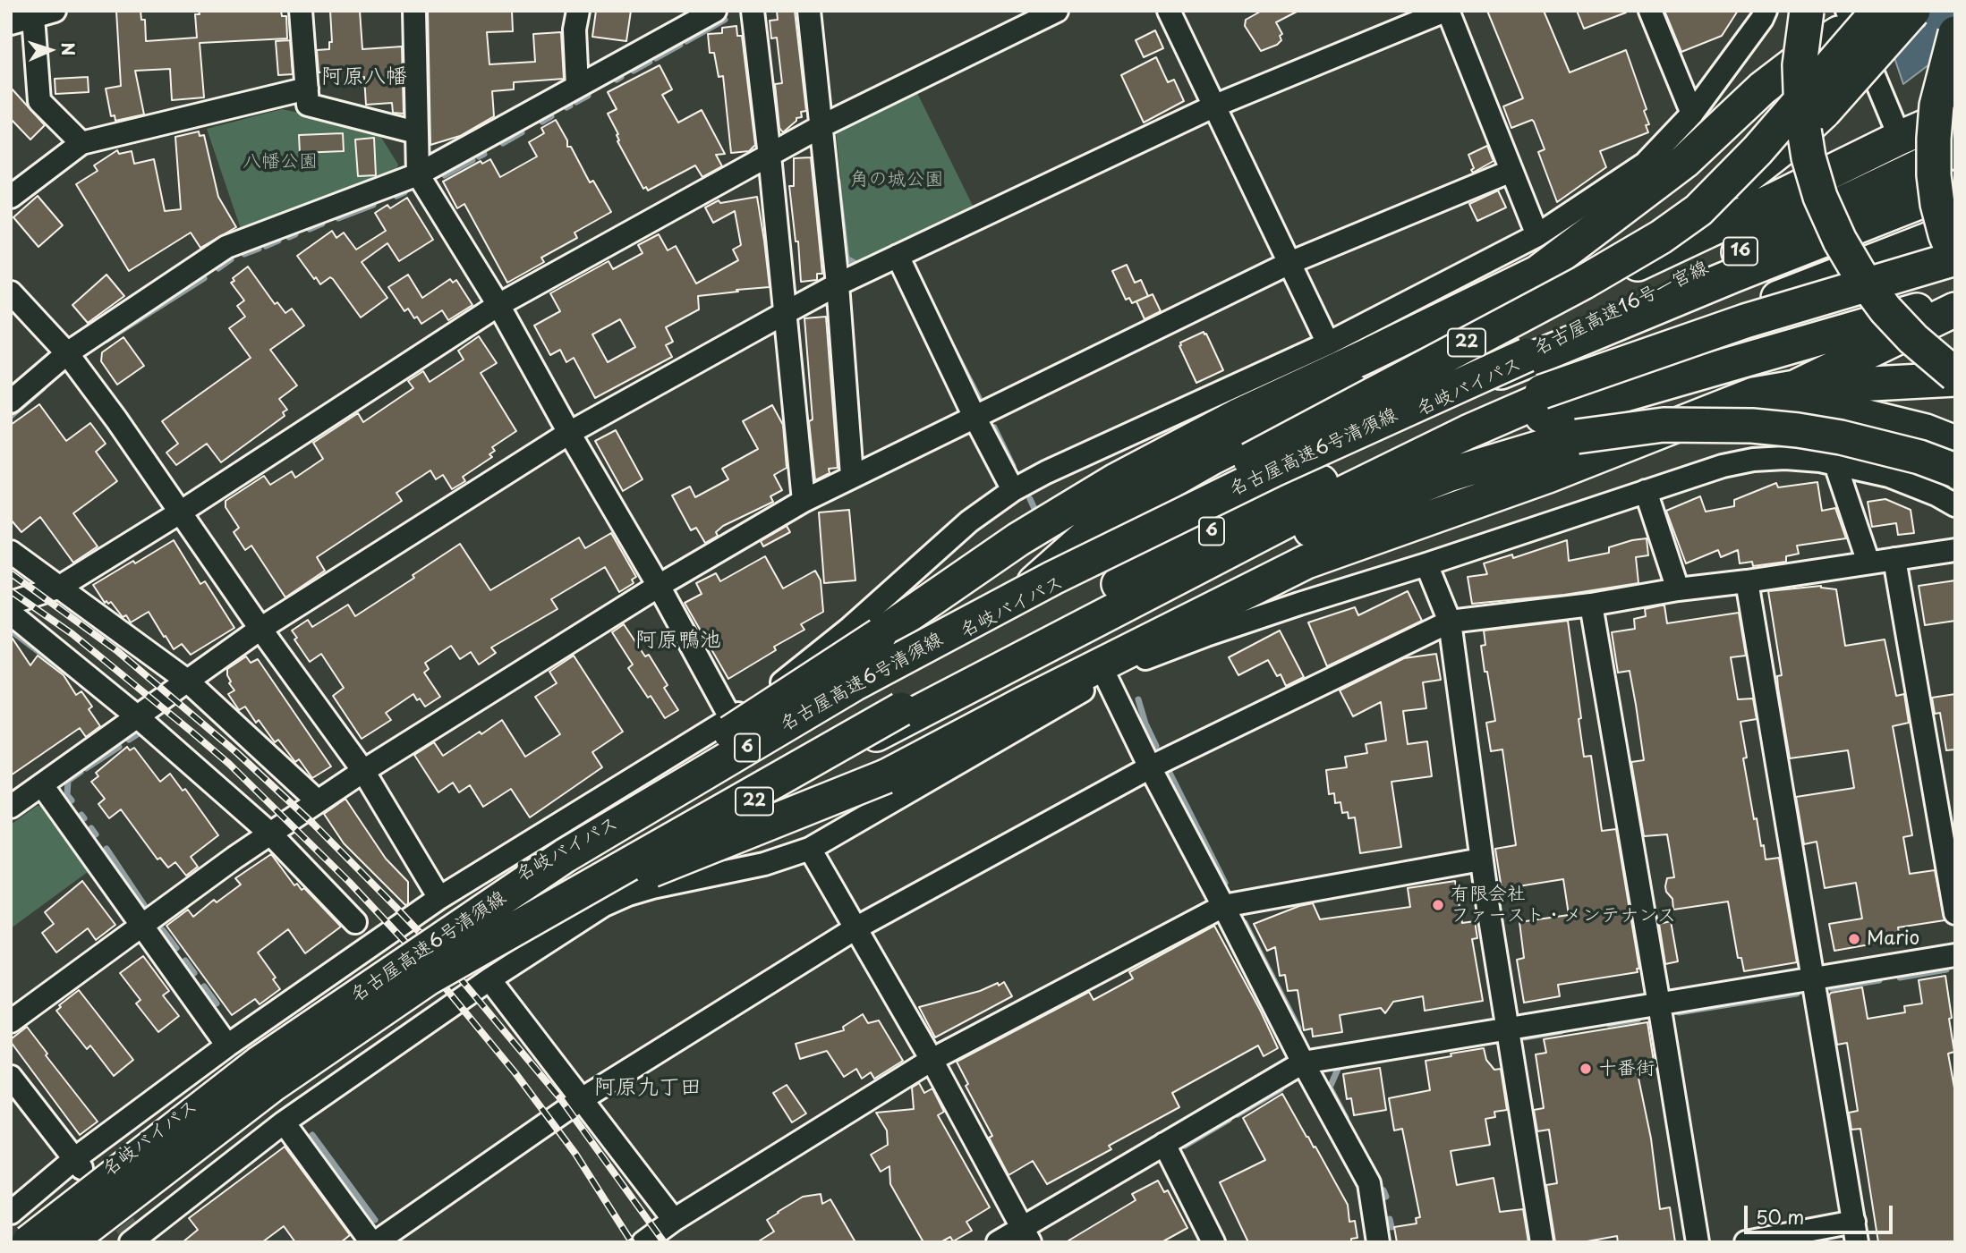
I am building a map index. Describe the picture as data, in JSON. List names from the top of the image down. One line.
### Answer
{"streets":{"highway":["16","名古屋高速16号一宮線","22","名岐バイパス","名古屋高速6号清須線","6"]},"crossings":[["名古屋高速16号一宮線","名古屋高速6号清須線"],["22","名岐バイパス"]],"districts":["阿原八幡","阿原鴨池","阿原九丁田"],"parks":["八幡公園","角の城公園"],"places":["有限会社 ファースト・メンテナンス","Mario","十番街"],"scale_bar":"50 m","north":"right"}
